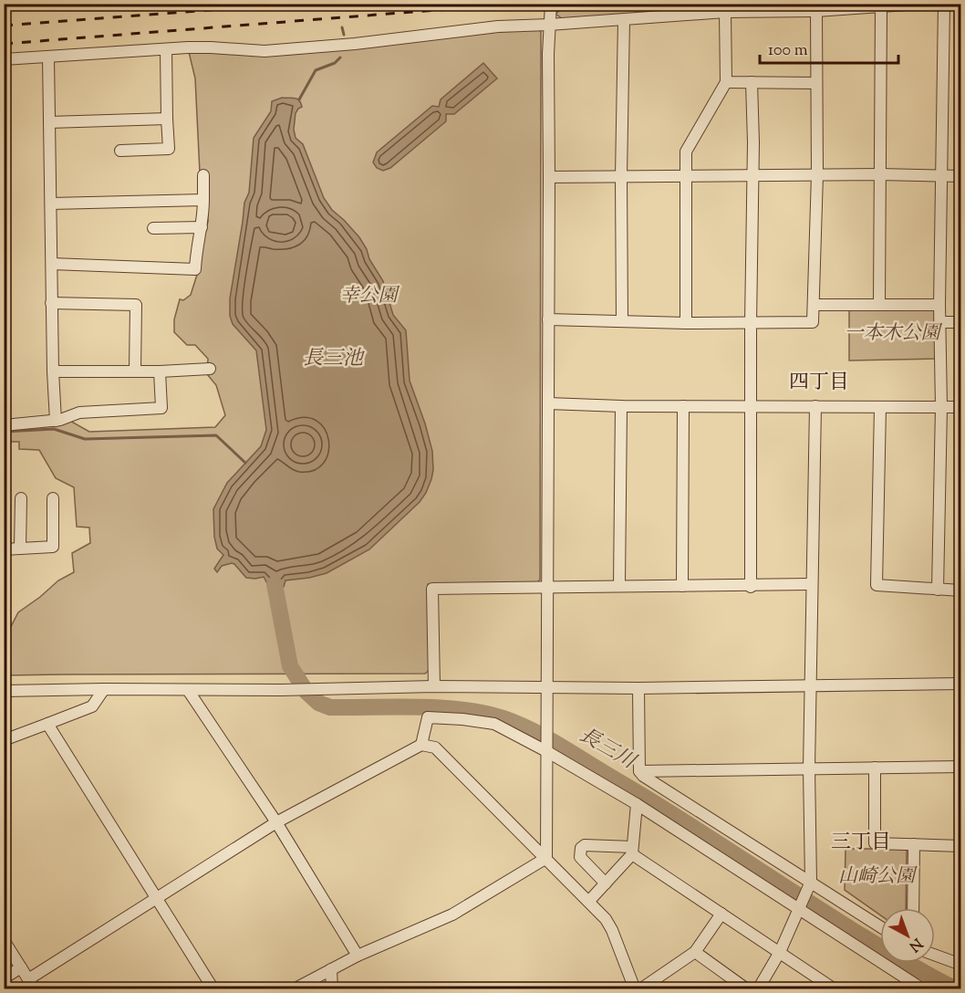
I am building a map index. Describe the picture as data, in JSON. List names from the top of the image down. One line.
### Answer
{"districts":["四丁目","三丁目"],"water":["長三池","長三川"],"parks":["幸公園","一本木公園","山崎公園"],"scale_bar":"100 m","north":"bottom right"}
